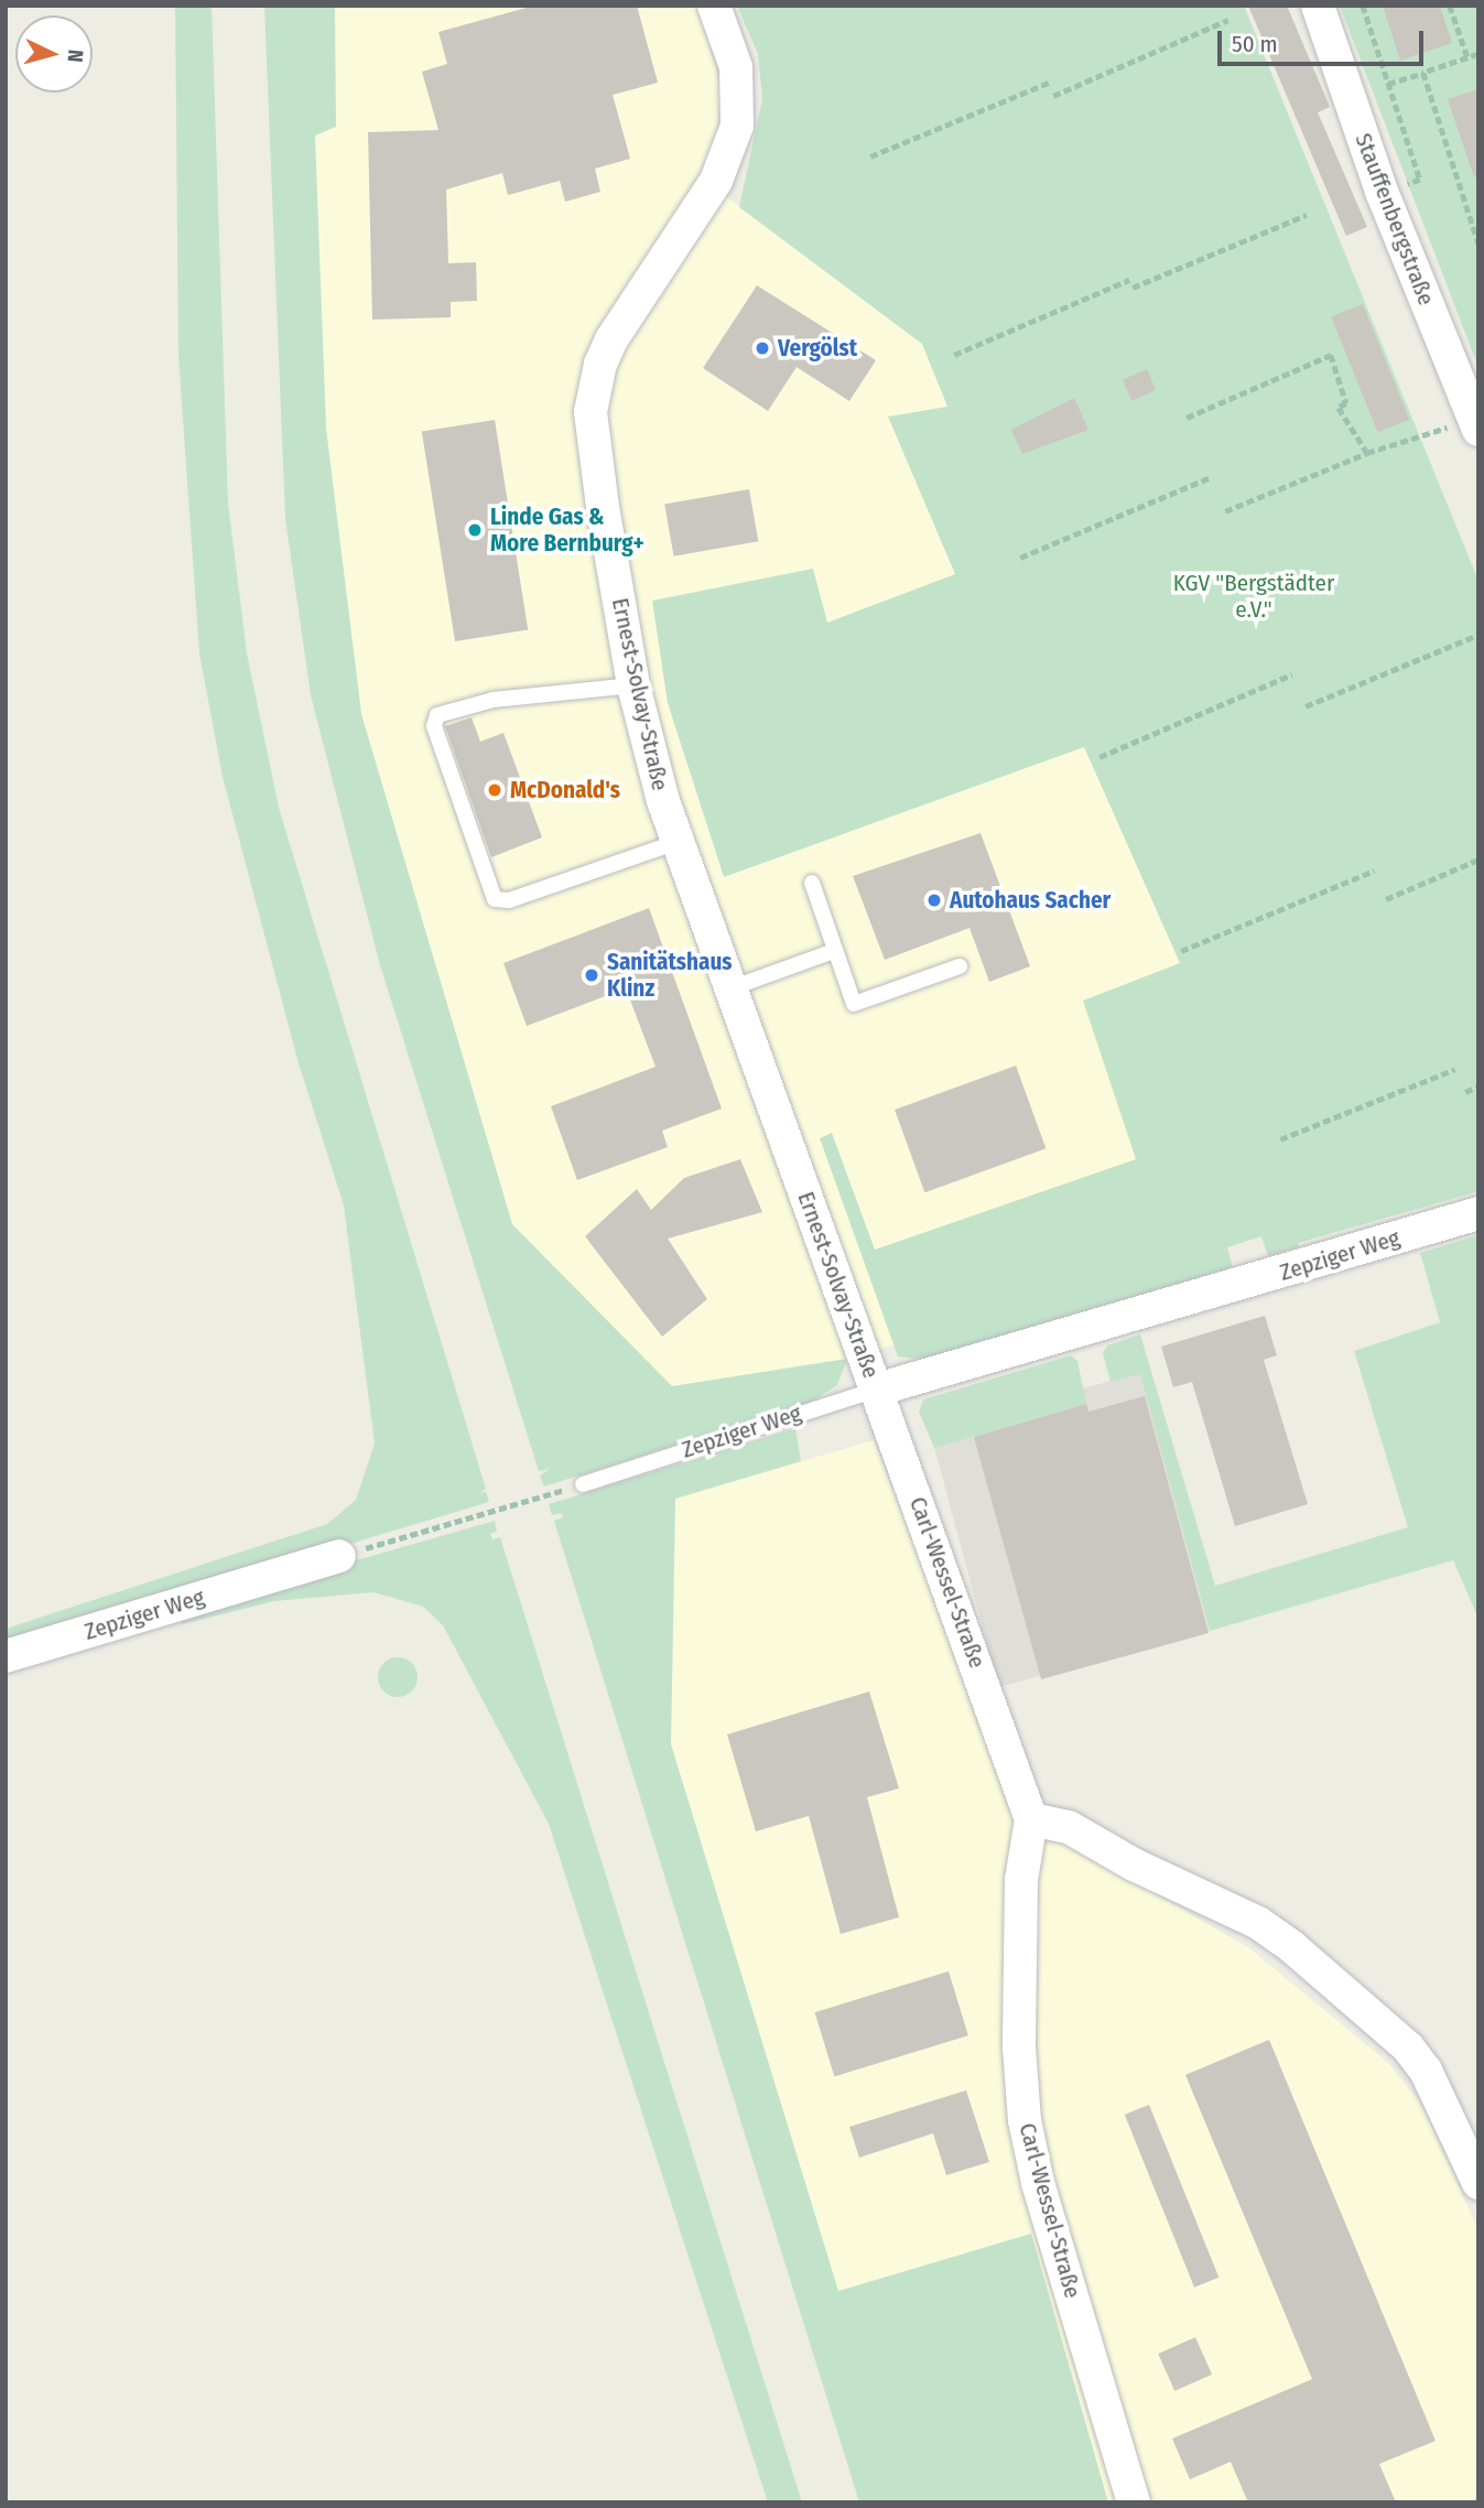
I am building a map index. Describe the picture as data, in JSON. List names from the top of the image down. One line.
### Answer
{"streets":{"street":["Stauffenbergstraße","Ernest-Solvay-Straße","Zepziger Weg","Carl-Wessel-Straße"]},"crossings":[["Ernest-Solvay-Straße","Zepziger Weg"],["Ernest-Solvay-Straße","Carl-Wessel-Straße"],["Zepziger Weg","Carl-Wessel-Straße"]],"parks":["KGV \"Bergstädter e.V.\""],"places":["Vergölst","Linde Gas & More Bernburg+","McDonald's","Autohaus Sacher","Sanitätshaus Klinz"],"scale_bar":"50 m","north":"right"}
